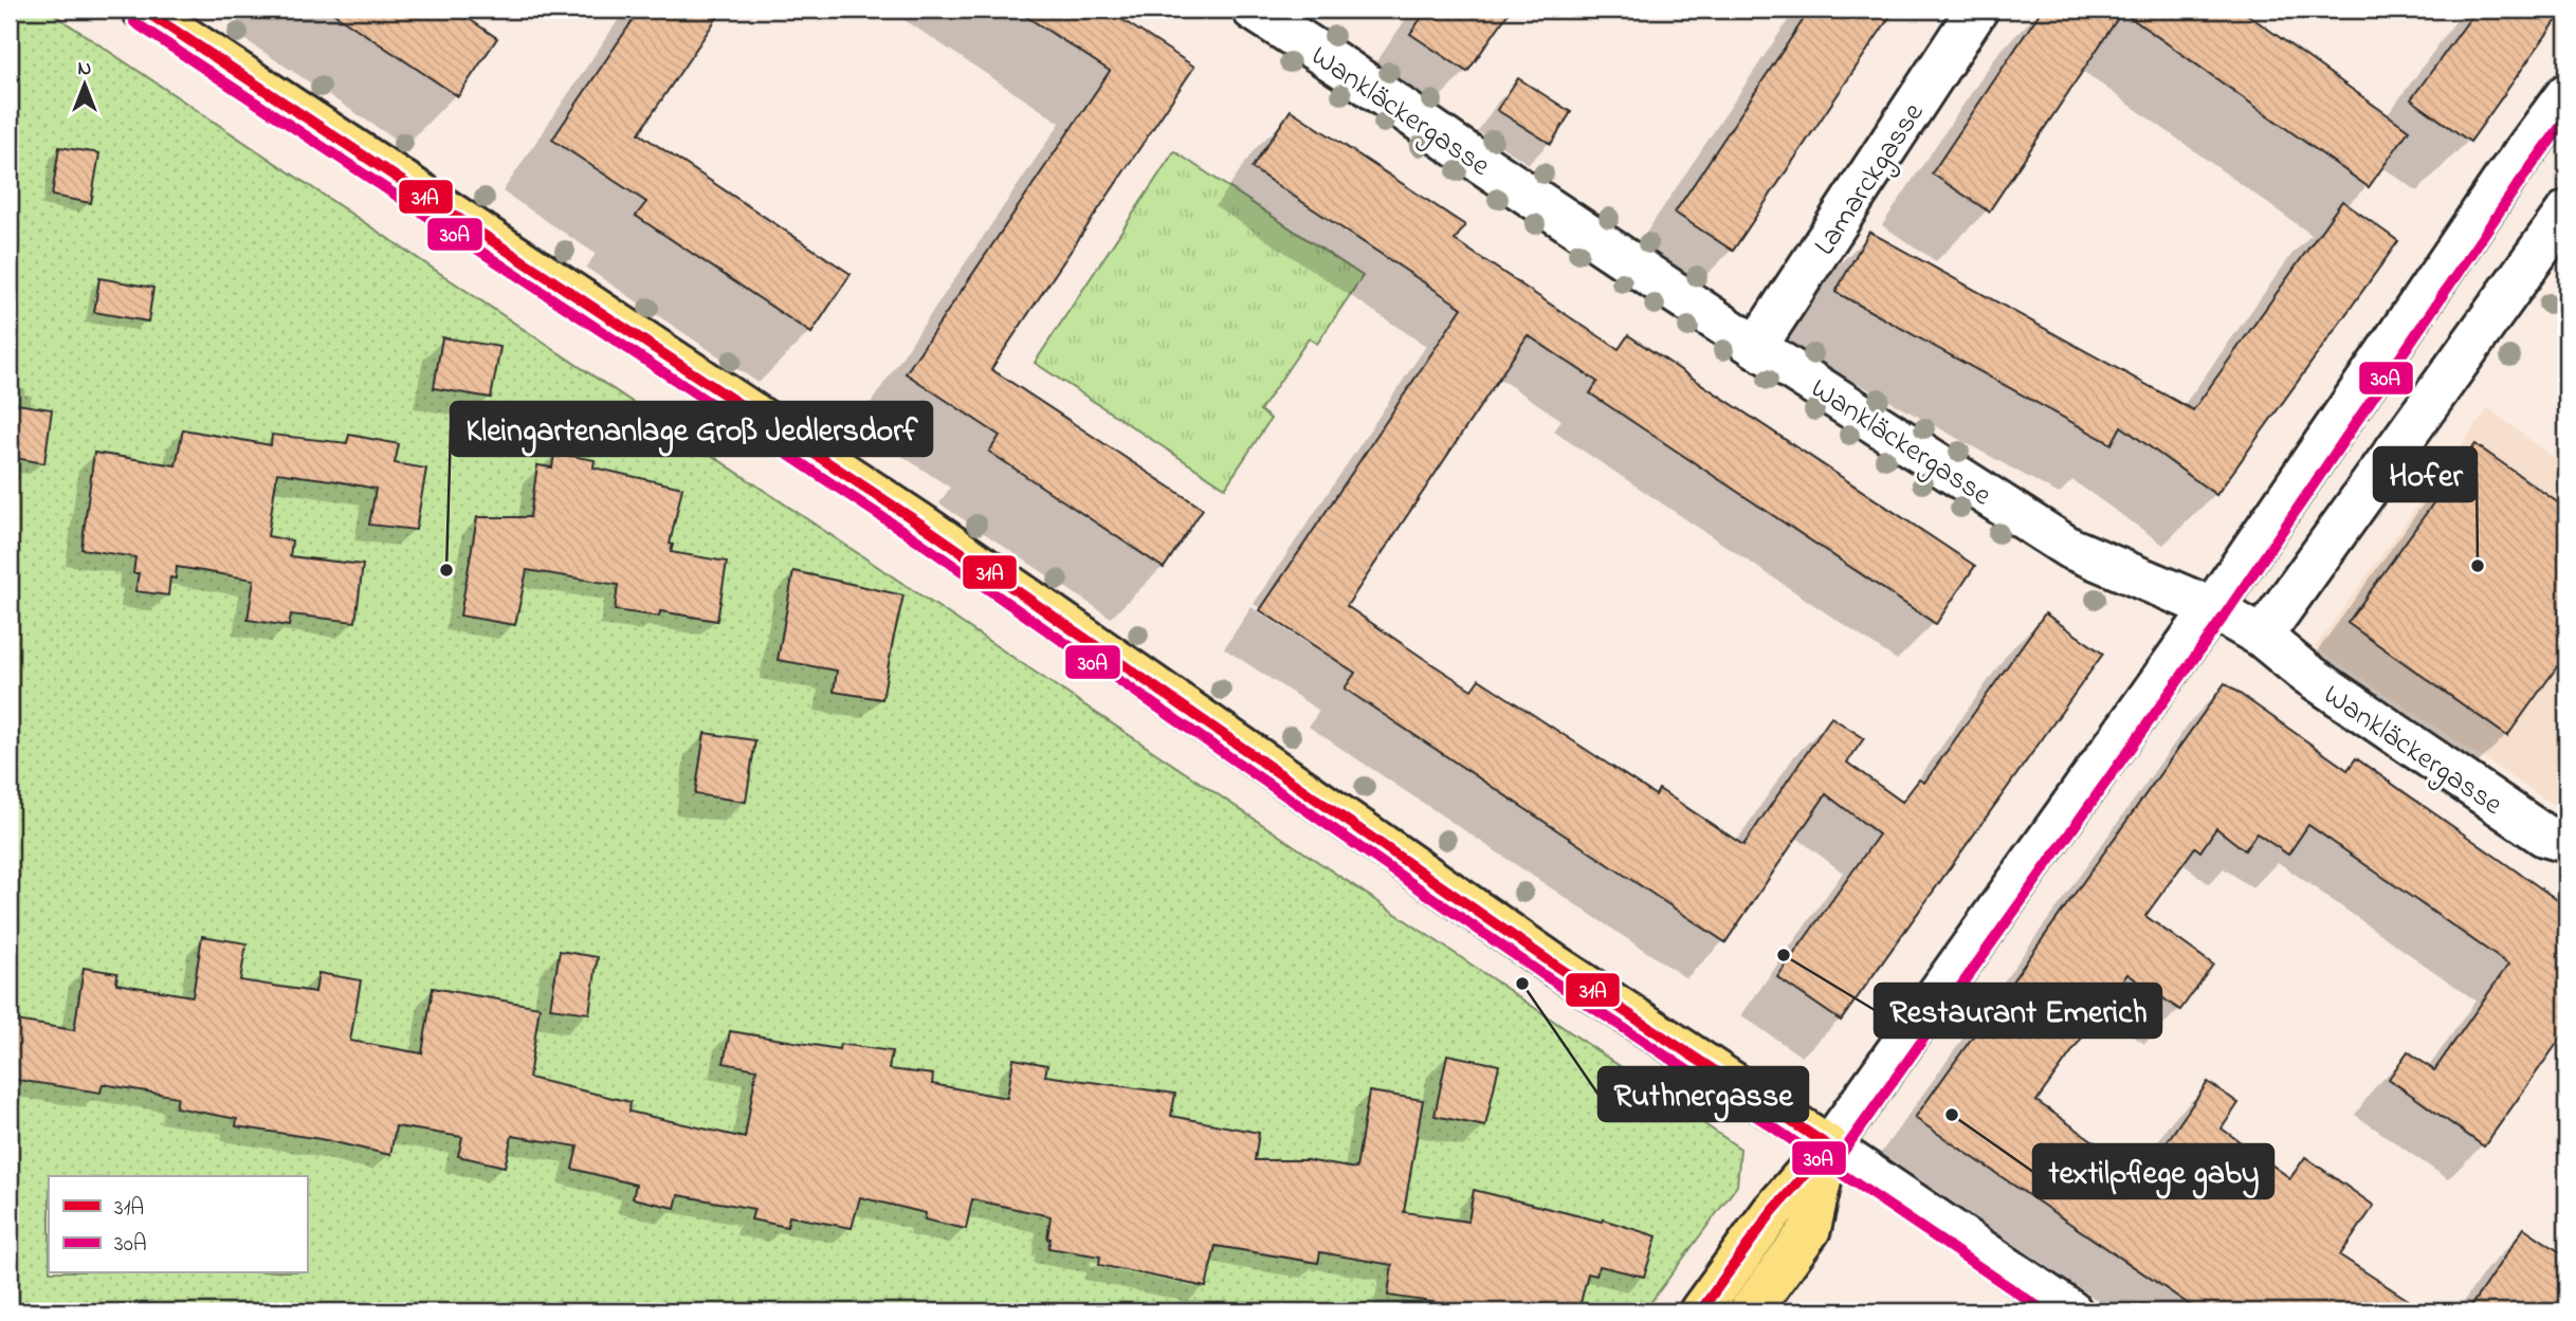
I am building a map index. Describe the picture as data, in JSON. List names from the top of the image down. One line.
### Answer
{"streets":{"street":["Wankläckergasse","Lamarckgasse"]},"crossings":[["Wankläckergasse","Lamarckgasse"]],"places":["Hofer","Kleingartenanlage Groß Jedlersdorf","Restaurant Emerich","Ruthnergasse","textilpflege gaby"],"lines":["transit line 31A","transit line 30A"],"legend":["31A","30A"],"north":"top"}
